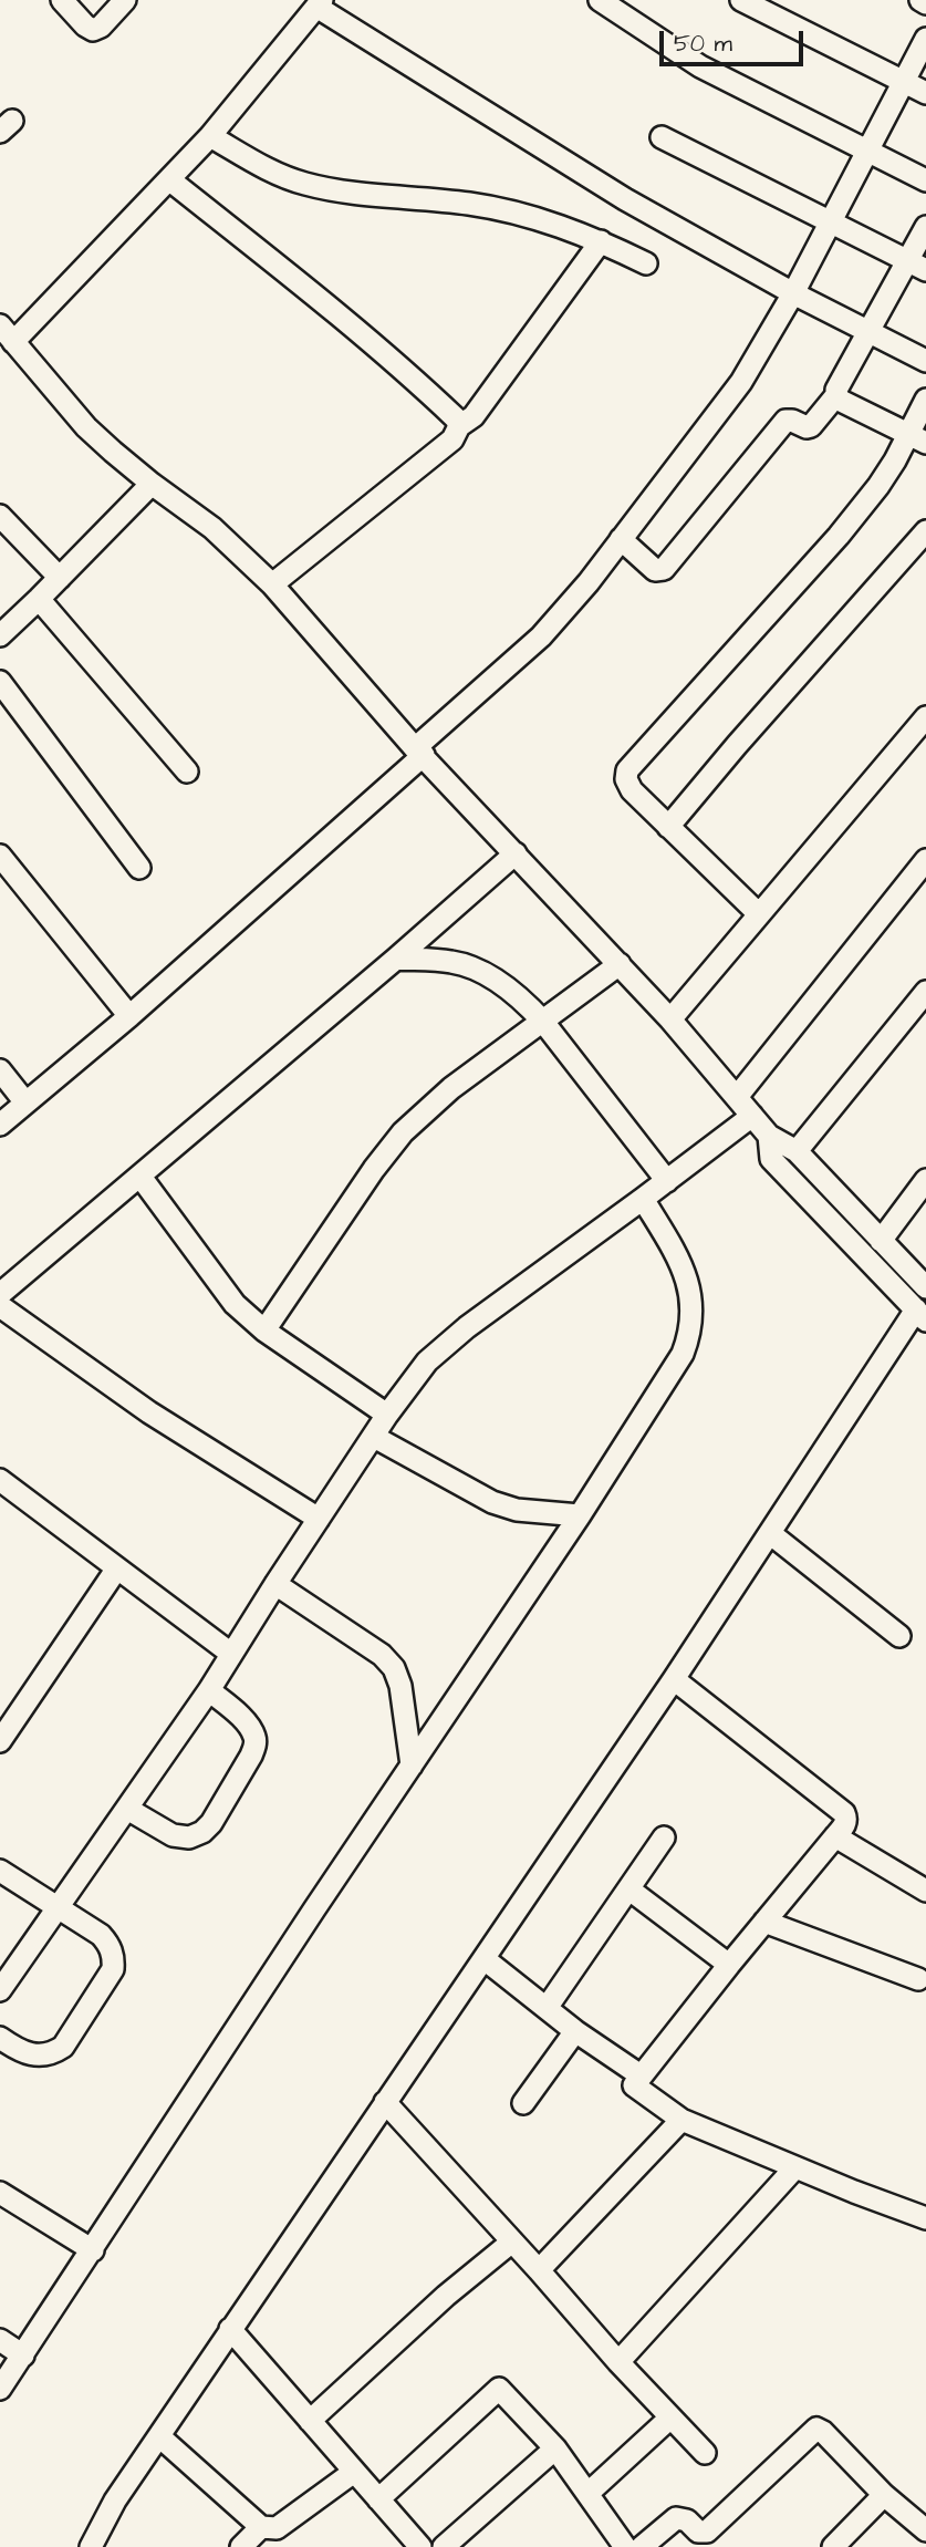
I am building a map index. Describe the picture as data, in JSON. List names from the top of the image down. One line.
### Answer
{"scale_bar":"50 m"}
